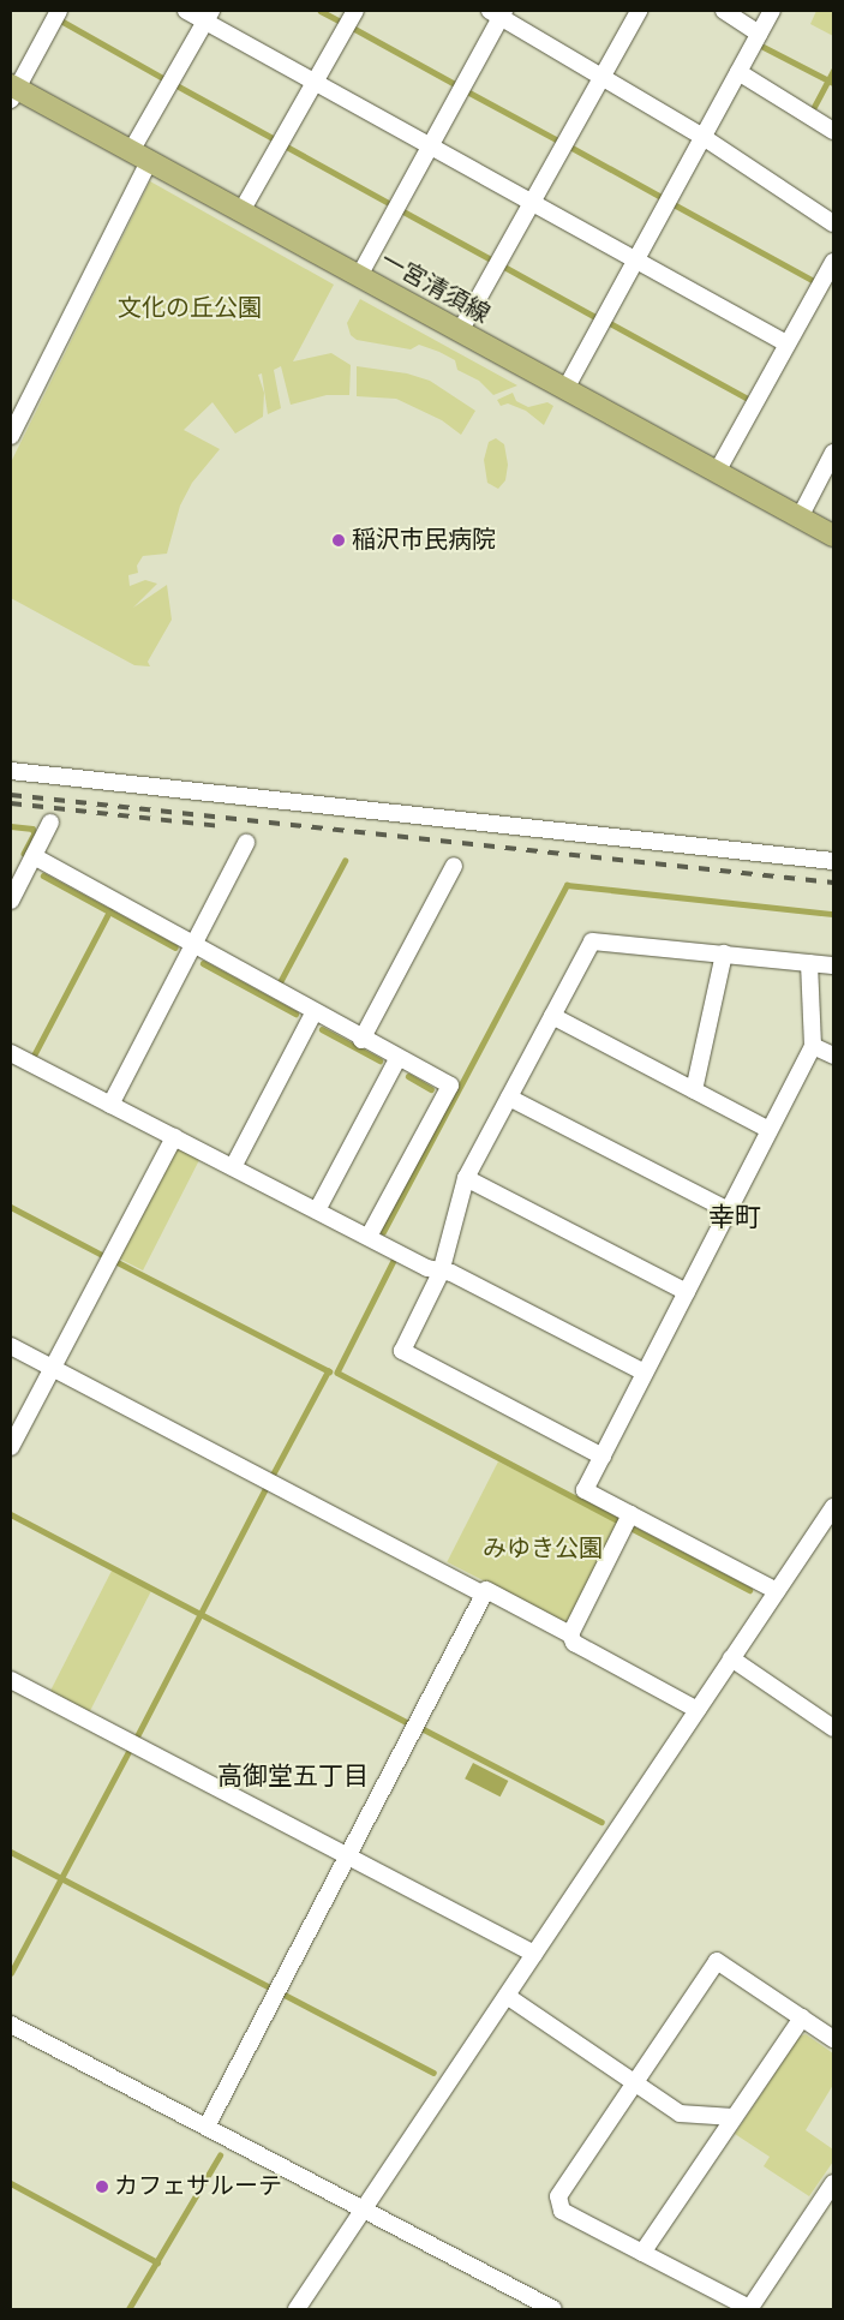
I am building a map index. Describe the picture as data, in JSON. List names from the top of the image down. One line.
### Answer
{"streets":{"main road":["一宮清須線"]},"districts":["幸町","高御堂五丁目"],"parks":["文化の丘公園","みゆき公園"],"places":["稲沢市民病院","カフェサルーテ"]}
